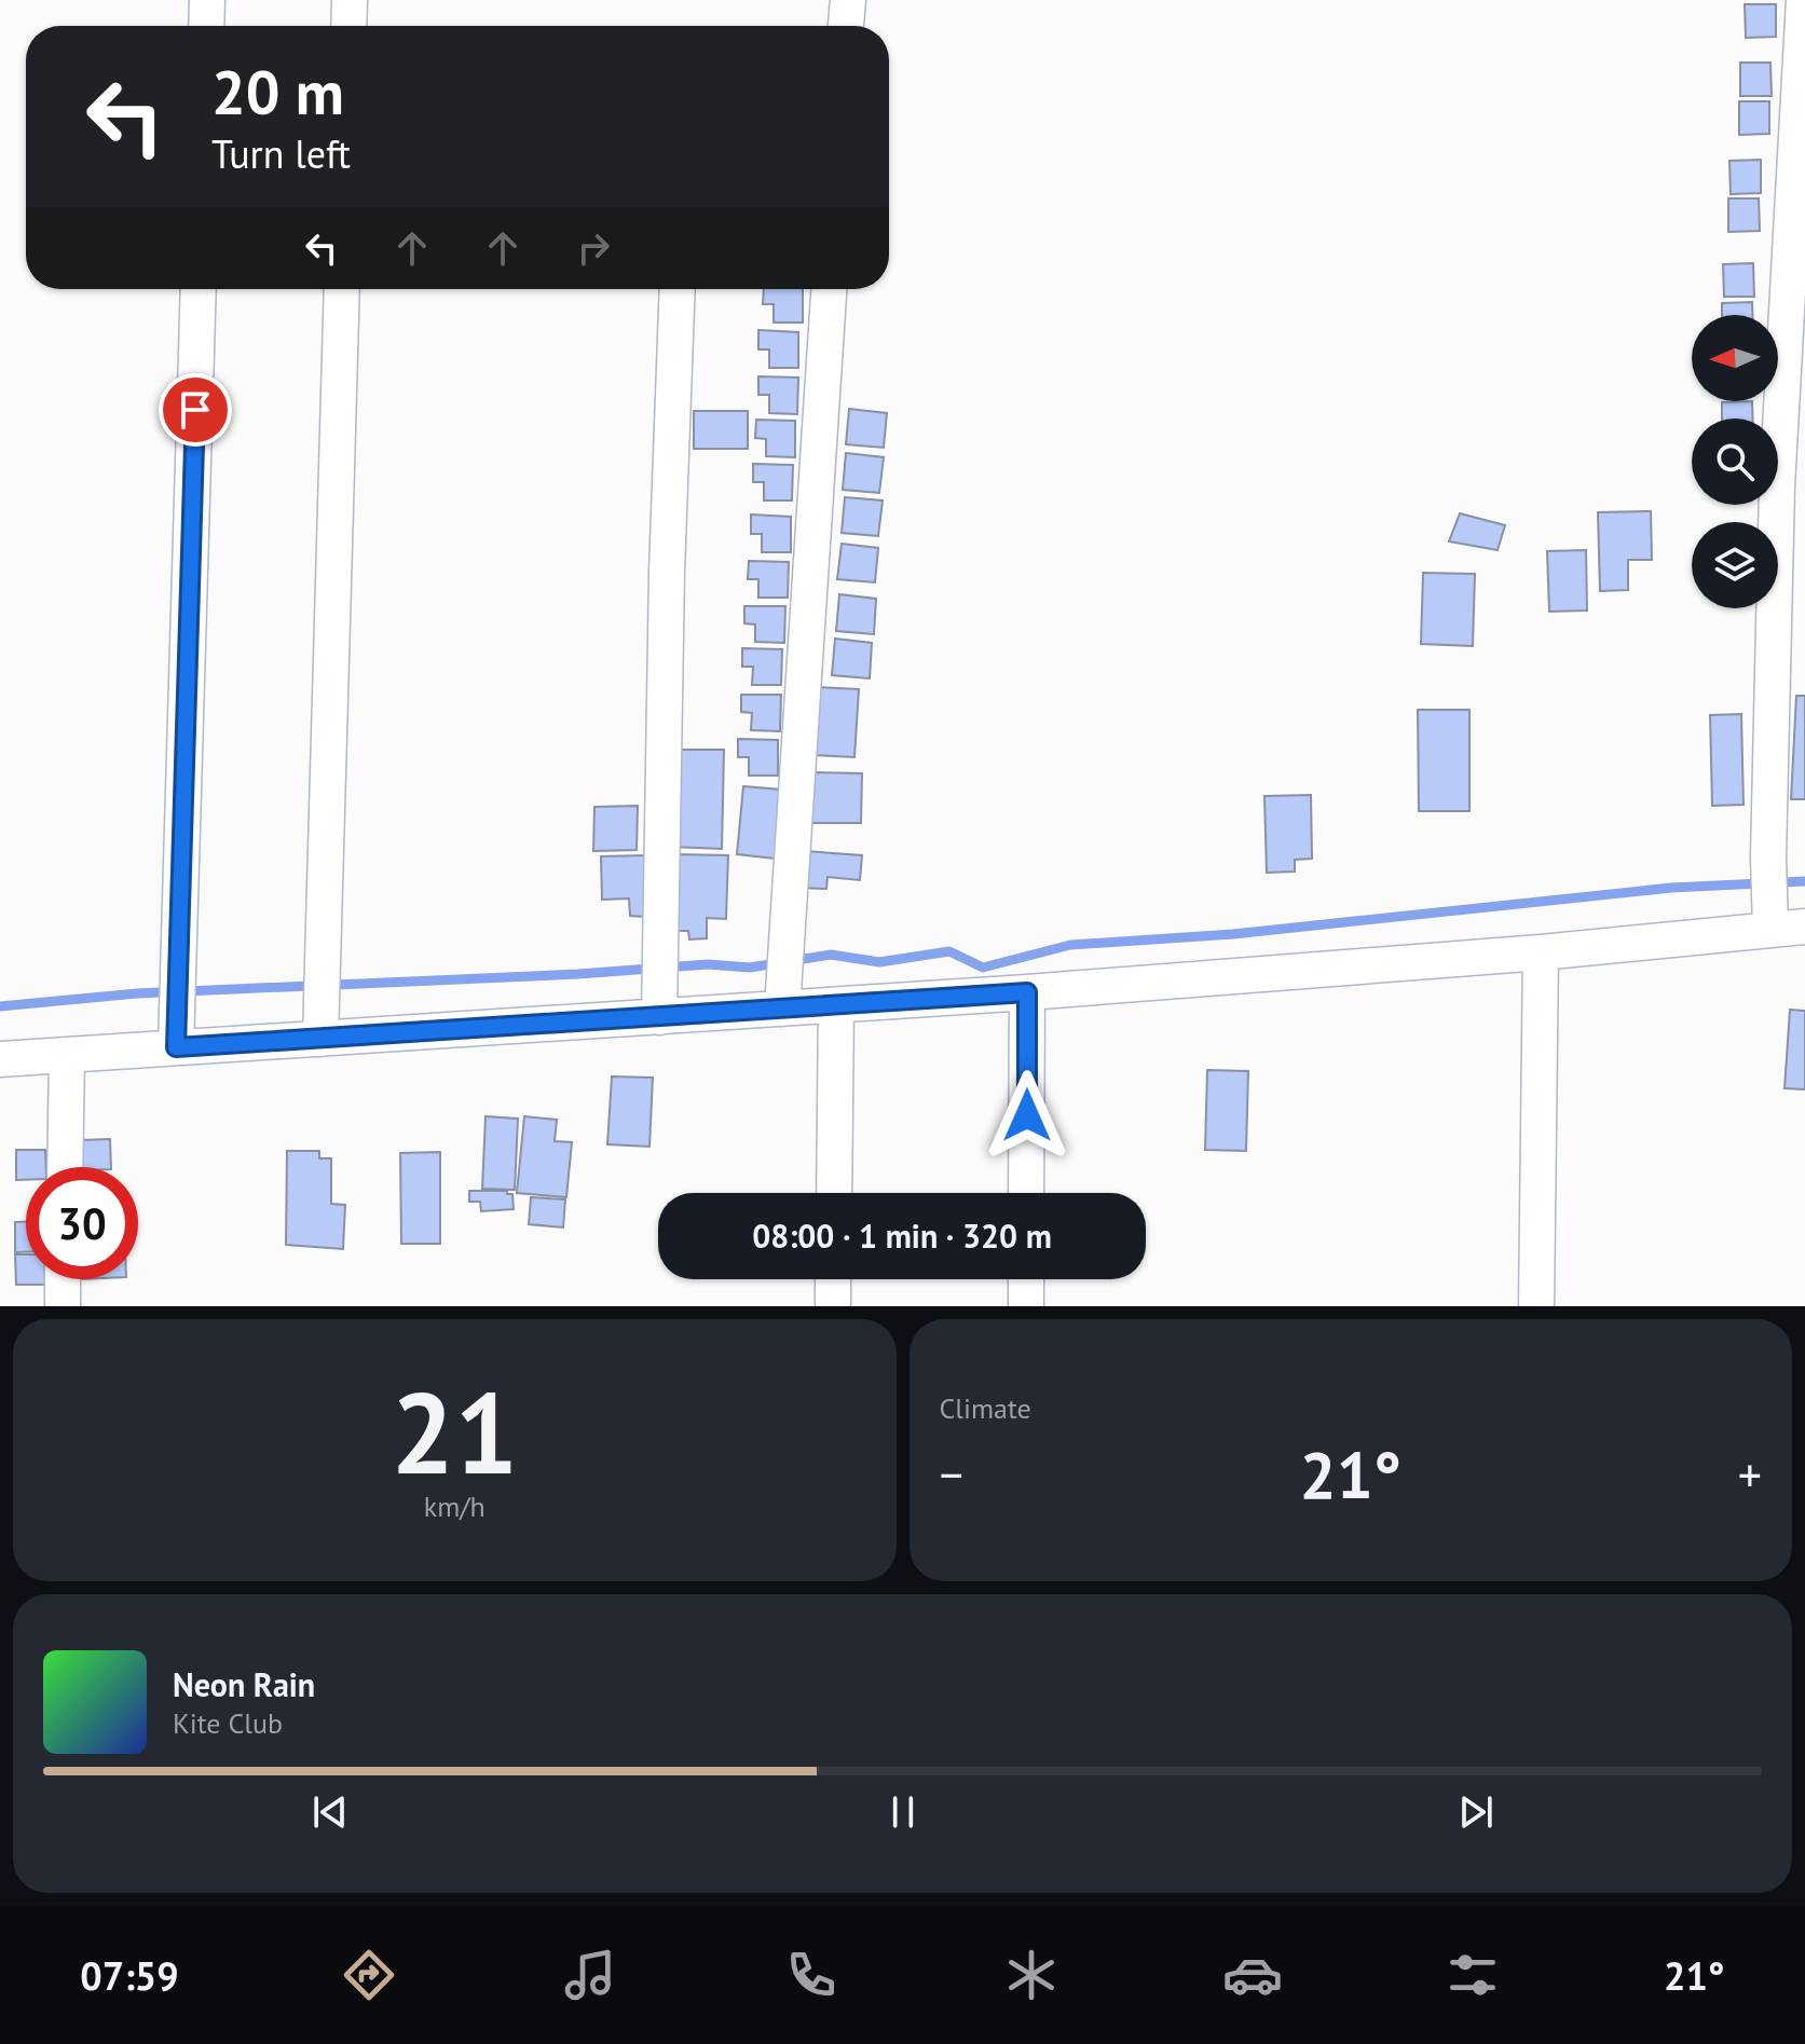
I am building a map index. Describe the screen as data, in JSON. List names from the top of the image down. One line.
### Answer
{"north":"left","page":{"turn":["20 m","Turn left"],"limit":"30","trip":"08:00 · 1 min · 320 m","tile":[["21","km/h"],"Climate"],"heat":["−","21°","+"],"song":["Neon Rain","Kite Club"],"tabs":["07:59","21°"]}}
